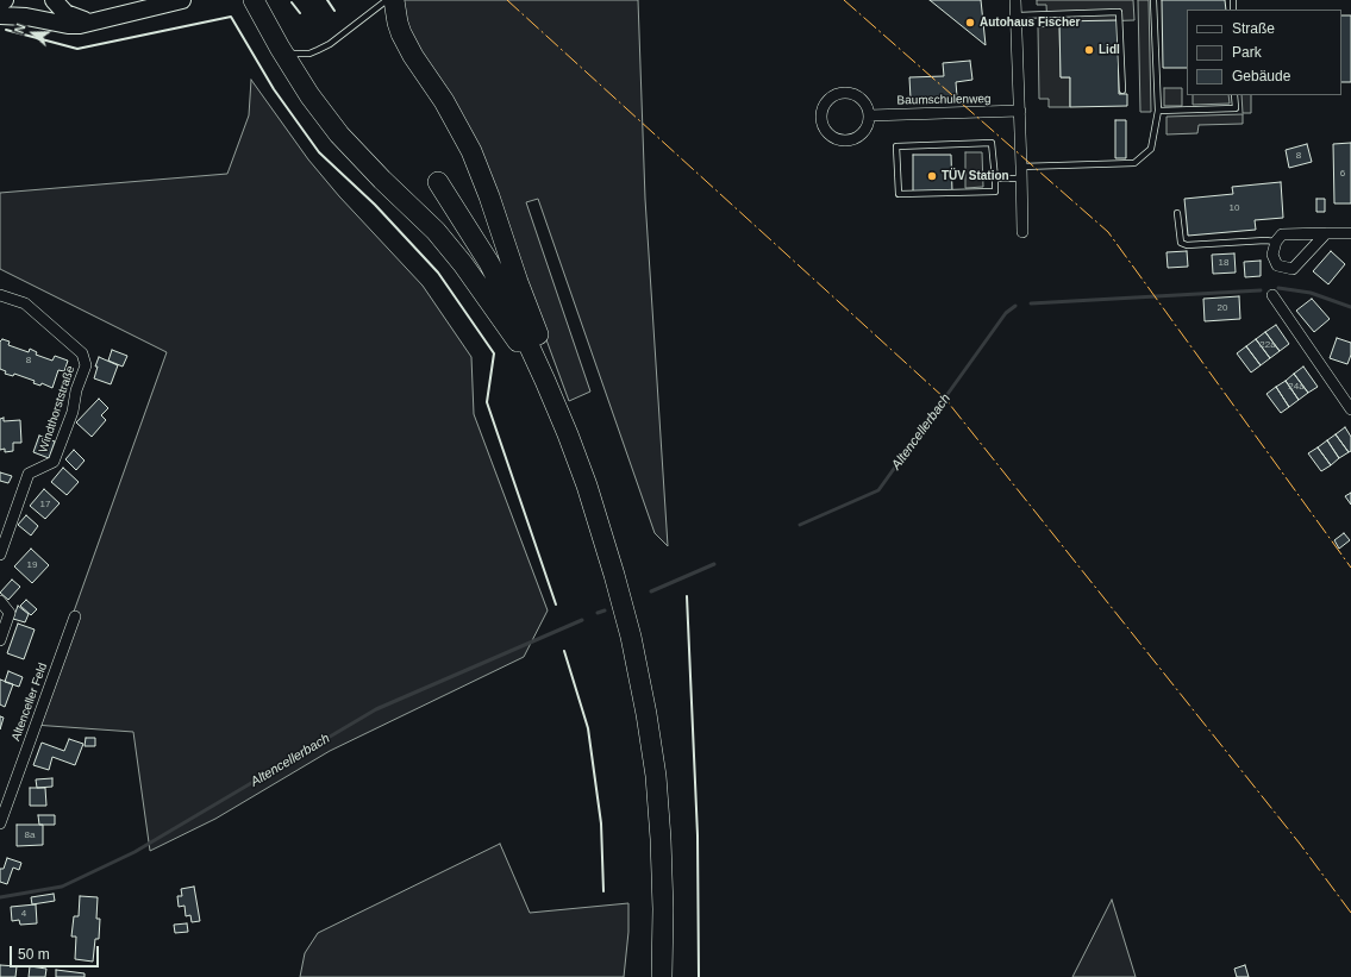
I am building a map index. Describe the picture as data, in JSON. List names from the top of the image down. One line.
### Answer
{"streets":{"street":["Baumschulenweg","Windthorststraße","Altenceller Feld"]},"water":["Altencellerbach"],"places":["Autohaus Fischer","Lidl","TÜV Station"],"house_numbers":["8","6","10","18","20","22a","8","24a","17","19","8a","4"],"legend":["Straße","Park","Gebäude"],"scale_bar":"50 m","north":"left"}
